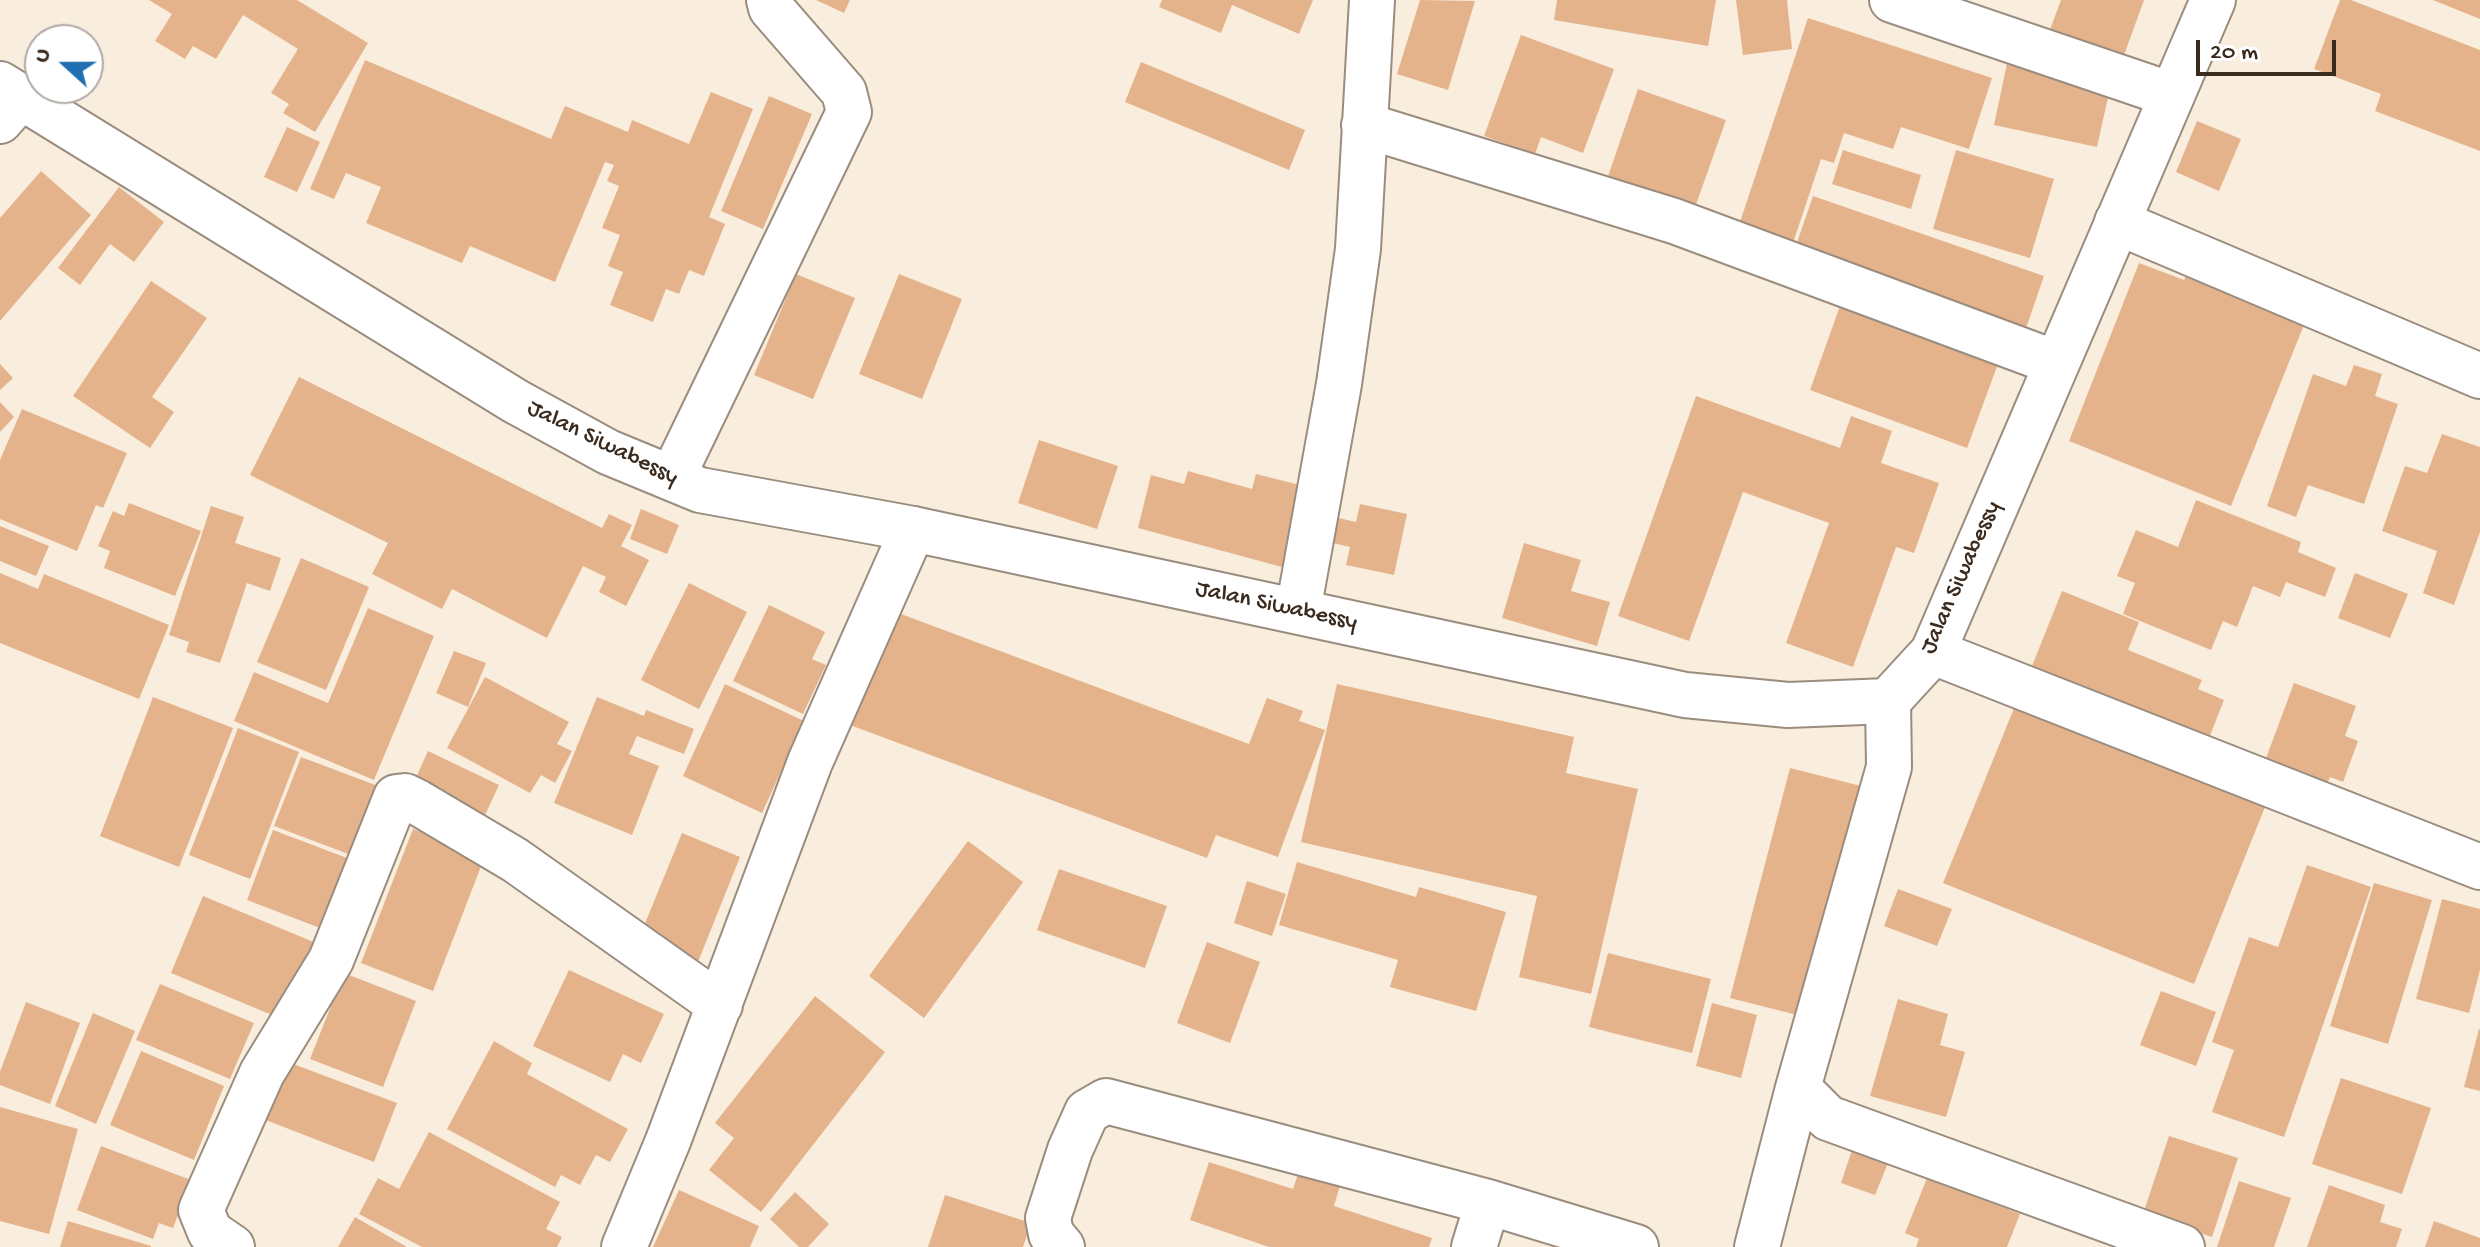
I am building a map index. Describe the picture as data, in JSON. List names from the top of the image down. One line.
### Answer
{"streets":{"street":["Jalan Siwabessy"]},"scale_bar":"20 m","north":"left"}
